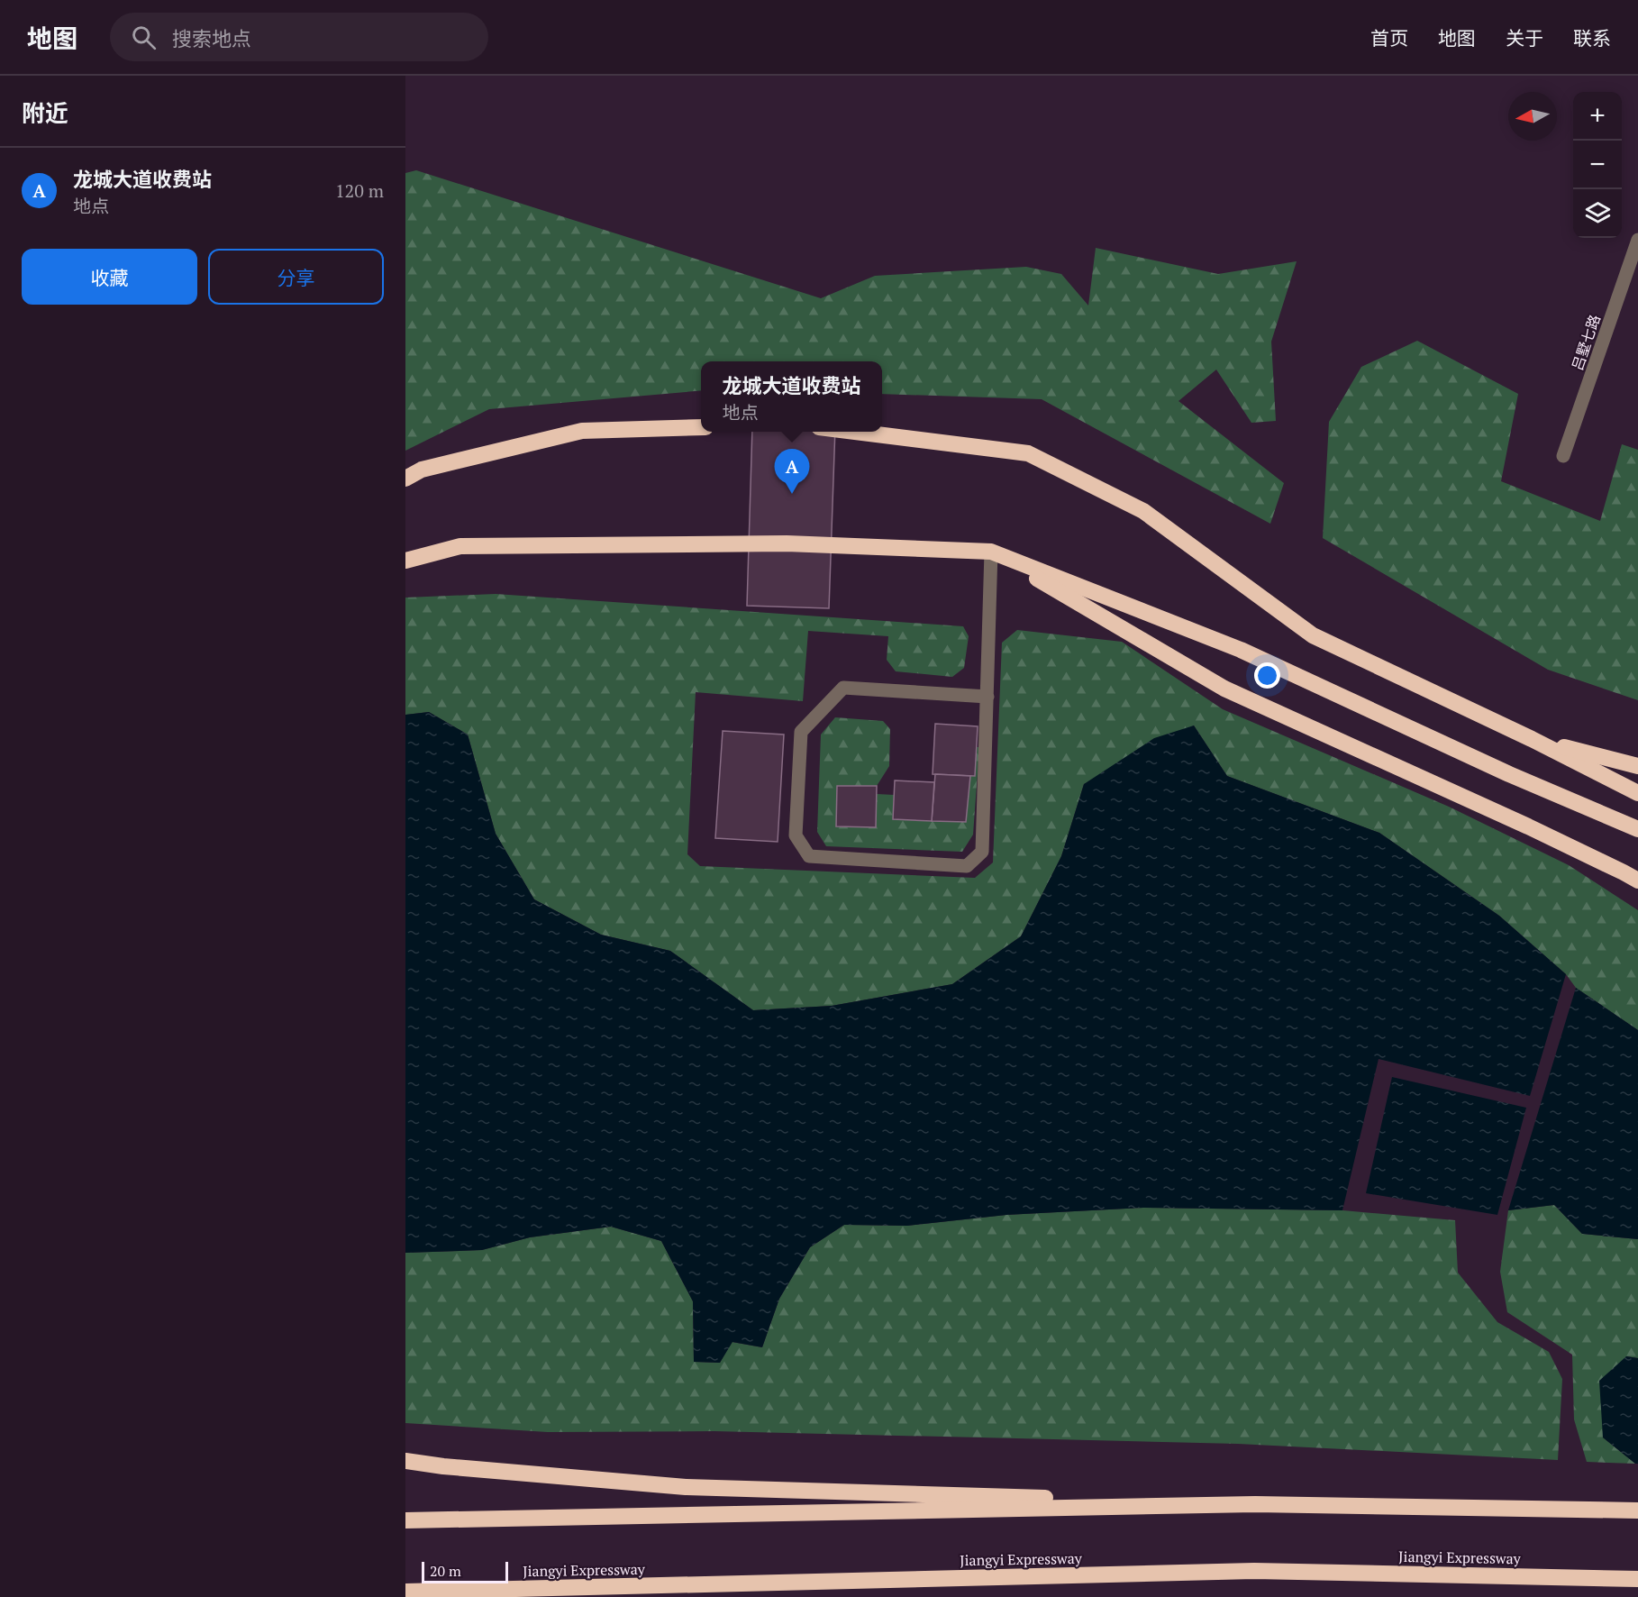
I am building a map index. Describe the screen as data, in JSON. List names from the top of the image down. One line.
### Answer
{"streets":{"highway":["Jiangyi Expressway"],"street":["吕墅七路"]},"scale_bar":"20 m","north":"left","page":{"header":"地图","search":"搜索地点","nav":["首页","地图","关于","联系"],"heading":"附近","map_buttons":["+","−"],"list":[{"mark":"A","name":"龙城大道收费站","note":"地点","value":"120 m"}],"buttons":["收藏","分享"],"popup":["龙城大道收费站","地点"],"pins":"A","scale":"20 m"}}
